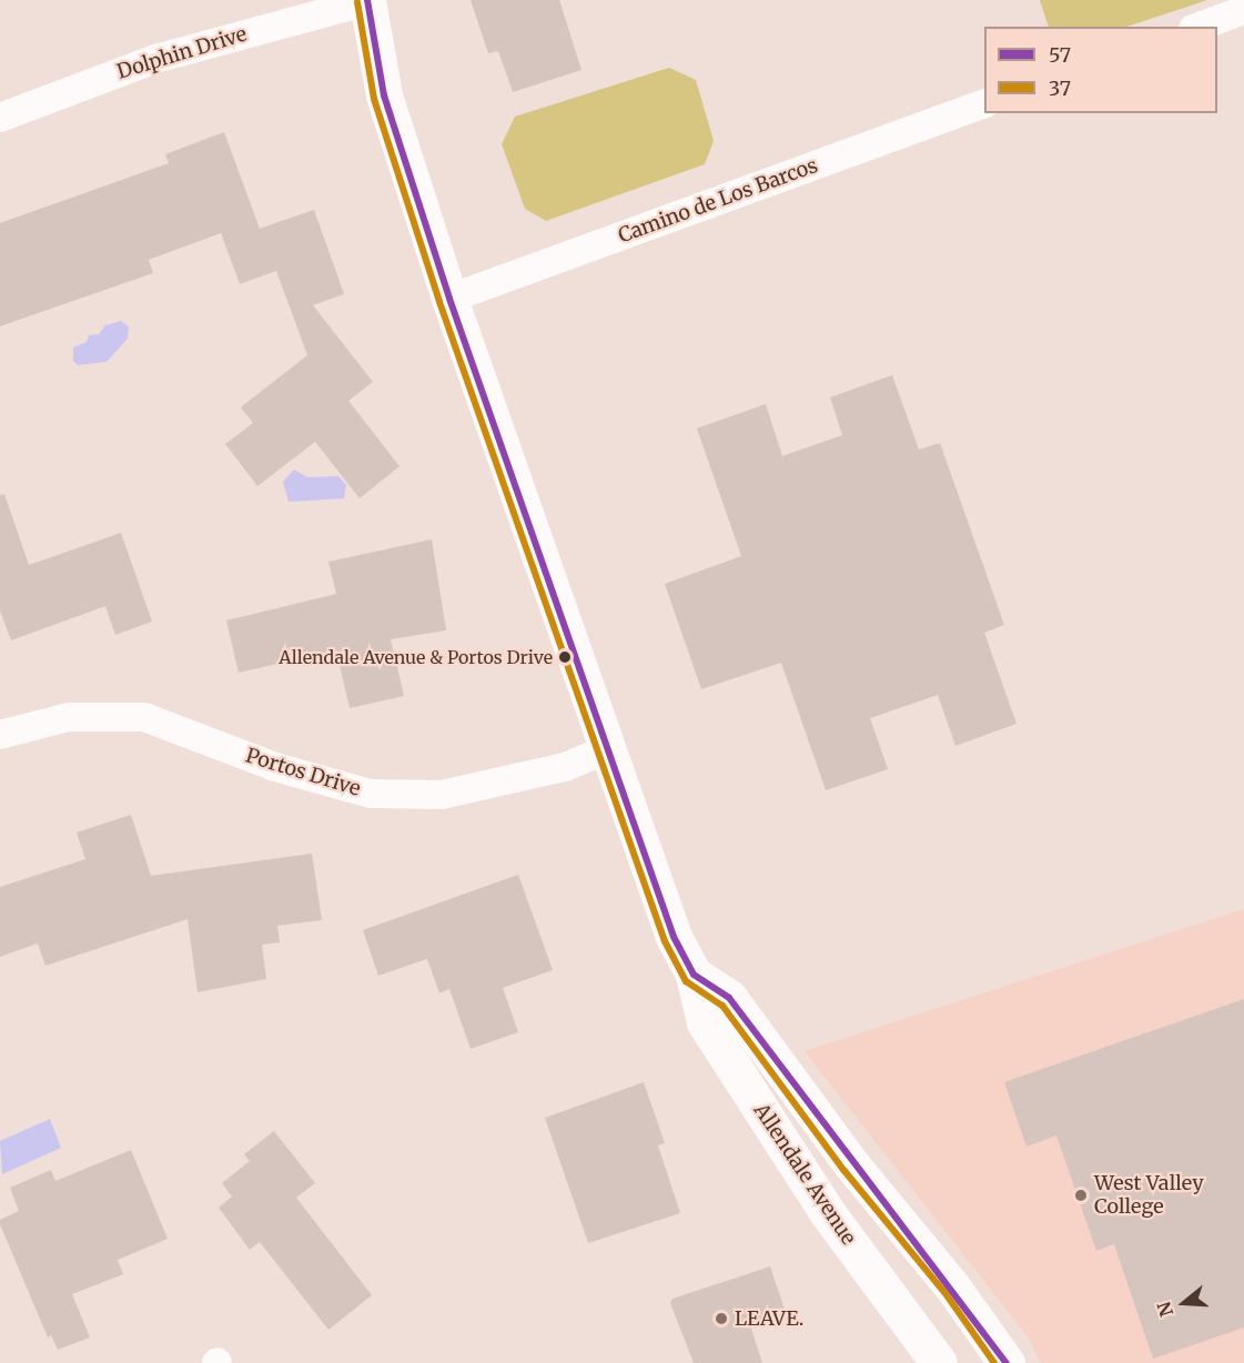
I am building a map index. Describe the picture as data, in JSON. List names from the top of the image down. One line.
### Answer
{"streets":{"street":["Dolphin Drive","Camino de Los Barcos","Portos Drive","Allendale Avenue"]},"crossings":[["Dolphin Drive","Allendale Avenue"],["Camino de Los Barcos","Allendale Avenue"],["Portos Drive","Allendale Avenue"]],"places":["Allendale Avenue & Portos Drive","West Valley College","LEAVE."],"lines":["transit line 57","transit line 37"],"legend":["57","37"],"north":"left"}
